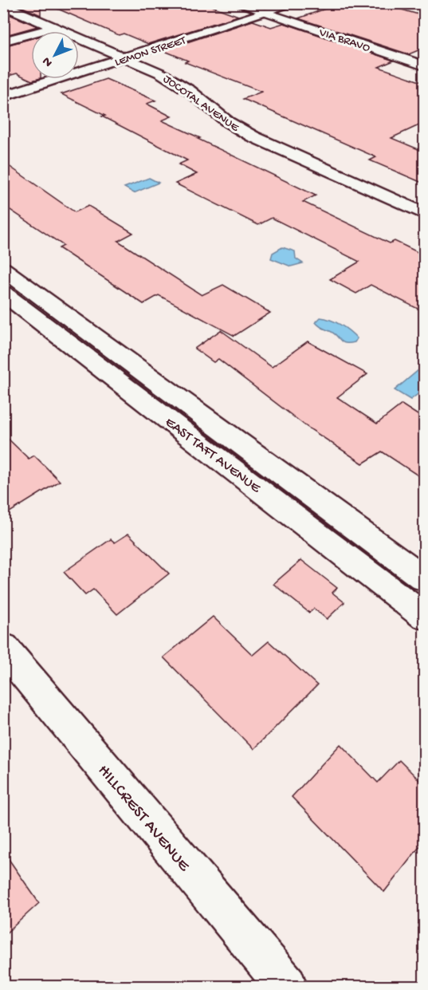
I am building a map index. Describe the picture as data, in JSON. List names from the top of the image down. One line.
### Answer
{"streets":{"street":["VIA BRAVO","LEMON STREET","JOCOTAL AVENUE","EAST TAFT AVENUE","HILLCREST AVENUE"]},"crossings":[["VIA BRAVO","LEMON STREET"],["LEMON STREET","JOCOTAL AVENUE"]],"north":"bottom left"}
